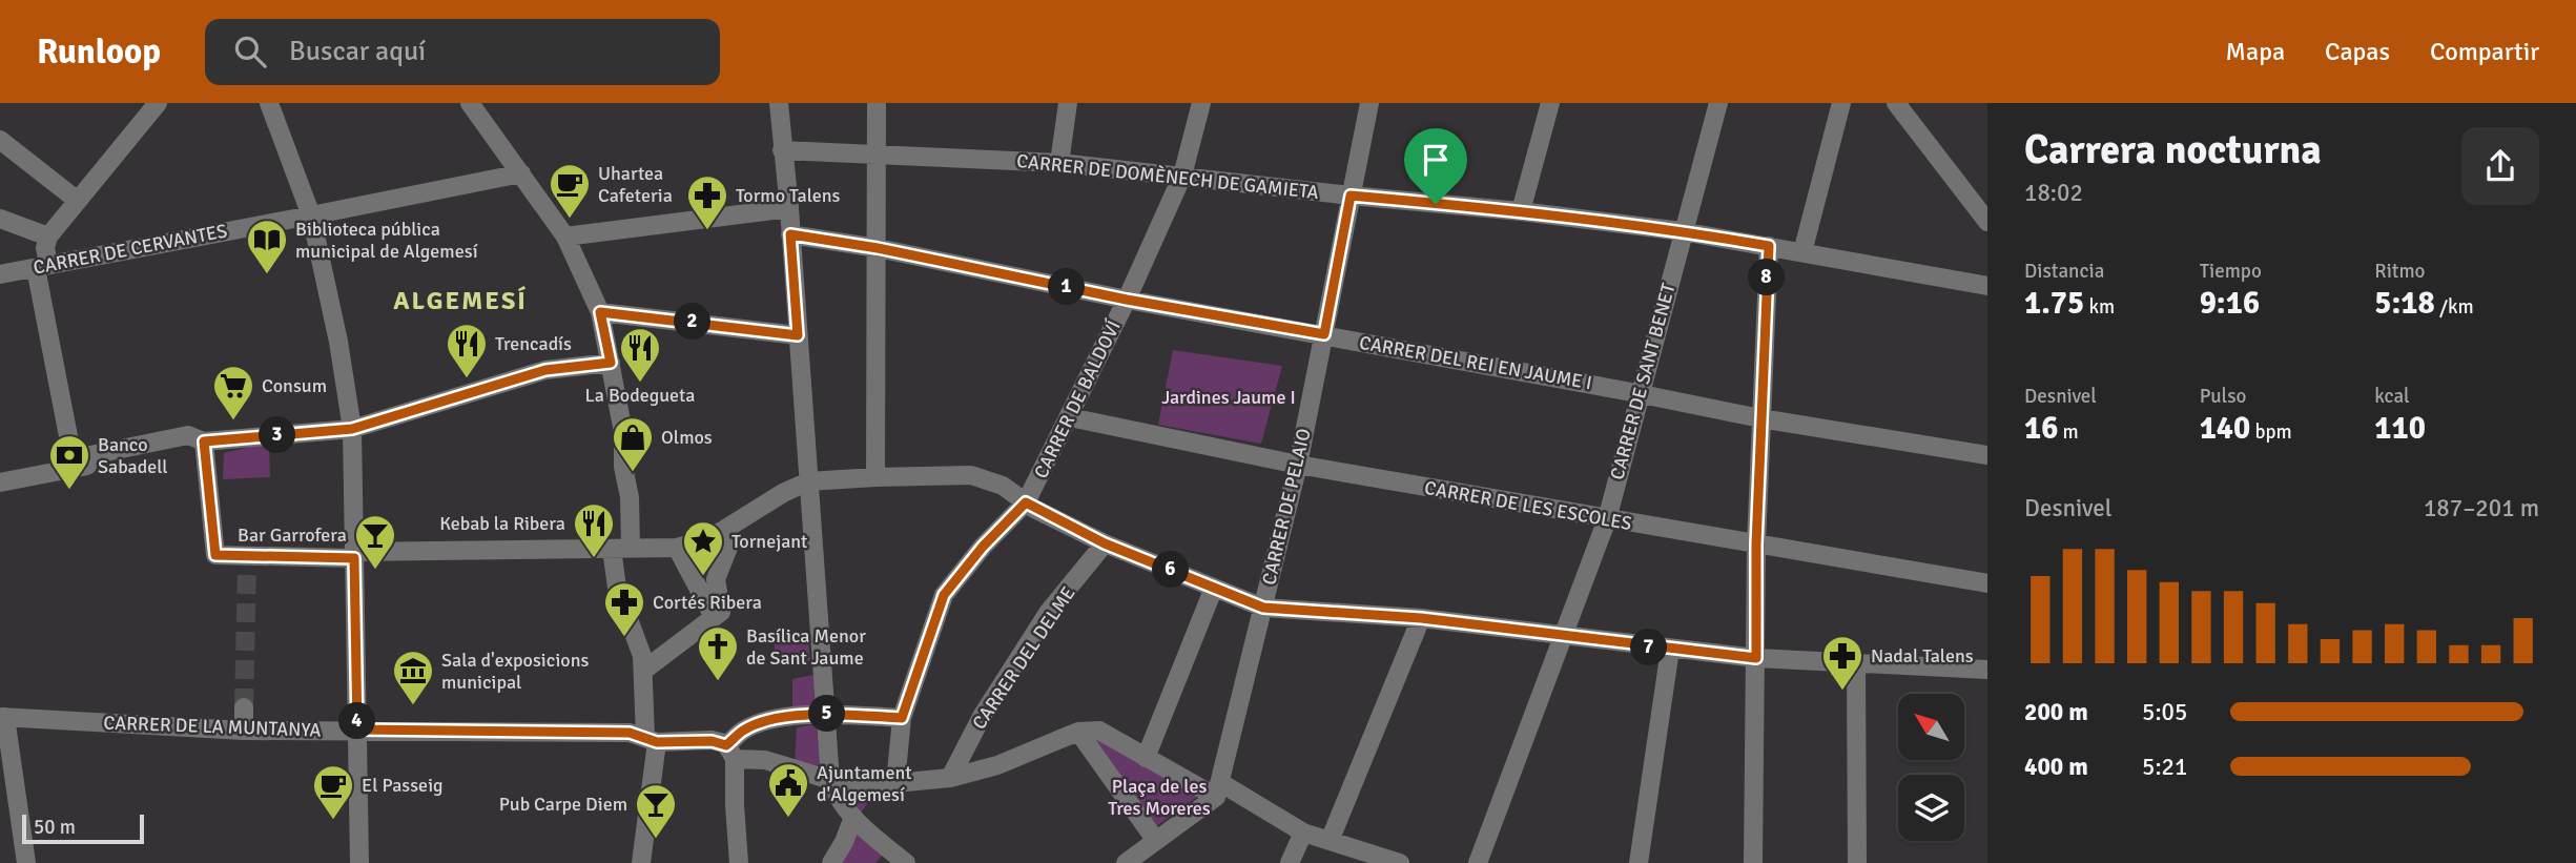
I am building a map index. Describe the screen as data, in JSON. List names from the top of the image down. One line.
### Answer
{"streets":{"street":["CARRER DE DOMÈNECH DE GAMIETA","CARRER DE CERVANTES","CARRER DEL REI EN JAUME I","CARRER DE SANT BENET","CARRER DE BALDOVÍ","CARRER DE LES ESCOLES","CARRER DE PELAIO","CARRER DEL DELME","CARRER DE LA MUNTANYA"]},"crossings":[["CARRER DE DOMÈNECH DE GAMIETA","CARRER DE SANT BENET"],["CARRER DE DOMÈNECH DE GAMIETA","CARRER DE BALDOVÍ"],["CARRER DE DOMÈNECH DE GAMIETA","CARRER DE PELAIO"],["CARRER DEL REI EN JAUME I","CARRER DE SANT BENET"],["CARRER DEL REI EN JAUME I","CARRER DE BALDOVÍ"],["CARRER DEL REI EN JAUME I","CARRER DE PELAIO"],["CARRER DE SANT BENET","CARRER DE LES ESCOLES"],["CARRER DE BALDOVÍ","CARRER DE LES ESCOLES"],["CARRER DE BALDOVÍ","CARRER DE LA MUNTANYA"],["CARRER DE LES ESCOLES","CARRER DE PELAIO"],["CARRER DEL DELME","CARRER DE LA MUNTANYA"]],"districts":["ALGEMESÍ"],"parks":["Jardines Jaume I","Plaça de les Tres Moreres"],"places":{"cafe":["Uhartea Cafeteria","El Passeig"],"pharmacy":["Tormo Talens","Cortés Ribera","Nadal Talens"],"library":["Biblioteca pública municipal de Algemesí"],"restaurant":["Trencadís","La Bodegueta","Kebab la Ribera"],"supermarket":["Consum"],"shop":["Olmos"],"bank":["Banco Sabadell"],"bar":["Bar Garrofera","Pub Carpe Diem"],"place":["Tornejant"],"church":["Basílica Menor de Sant Jaume"],"museum":["Sala d'exposicions municipal"],"public building":["Ajuntament d'Algemesí"]},"scale_bar":"50 m","north":"top left","page":{"header":"Runloop","search":"Buscar aquí","nav":["Mapa","Capas","Compartir"],"heading":["Carrera nocturna","18:02"],"stats":[["Distancia","1.75 km"],["Tiempo","9:16"],["Ritmo","5:18 /km"],["Desnivel","16 m"],["Pulso","140 bpm"],["kcal","110"]],"pins":["8","1","2","3","6","7","5","4"],"chart":["Desnivel","187–201 m"],"list":[{"name":"200 m","note":"5:05"},{"name":"400 m","note":"5:21"}],"scale":"50 m"}}
